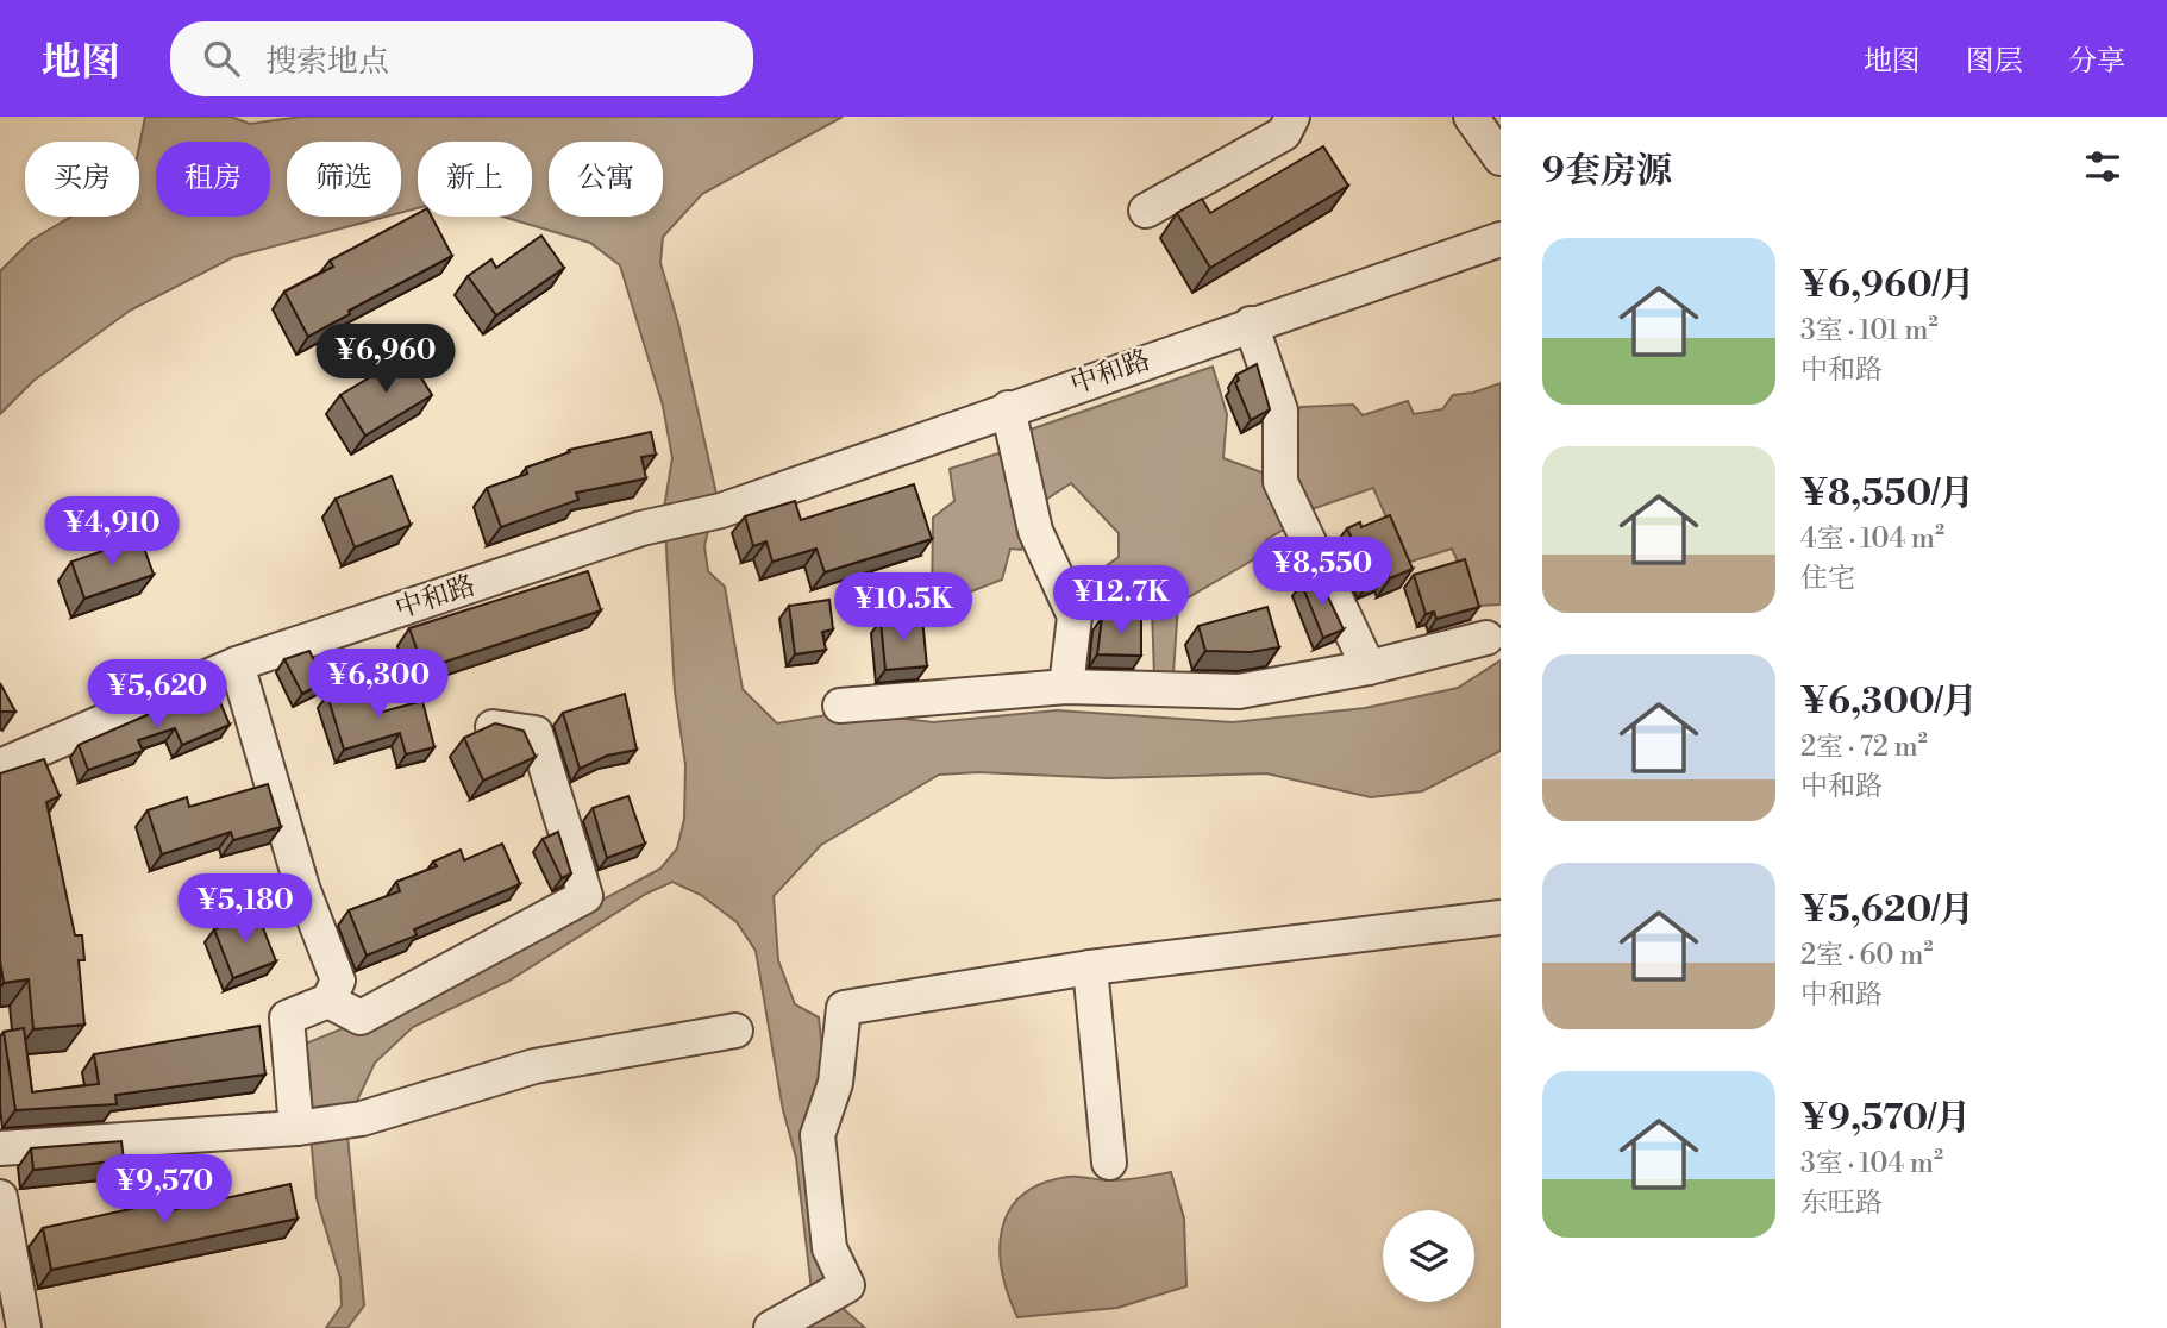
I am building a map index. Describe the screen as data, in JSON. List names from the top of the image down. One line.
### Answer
{"streets":{"street":["中和路"]},"page":{"header":"地图","search":"搜索地点","nav":["地图","图层","分享"],"heading":"9套房源","chip":["买房","租房","筛选","新上","公寓"],"list":[{"name":"¥6,960/月","note":"3室 · 101 m² · 中和路"},{"name":"¥8,550/月","note":"4室 · 104 m² · 住宅"},{"name":"¥6,300/月","note":"2室 · 72 m² · 中和路"},{"name":"¥5,620/月","note":"2室 · 60 m² · 中和路"},{"name":"¥9,570/月","note":"3室 · 104 m² · 东旺路"}],"price":["¥6,960","¥4,910","¥8,550","¥12.7K","¥10.5K","¥6,300","¥5,620","¥5,180","¥9,570"]}}
